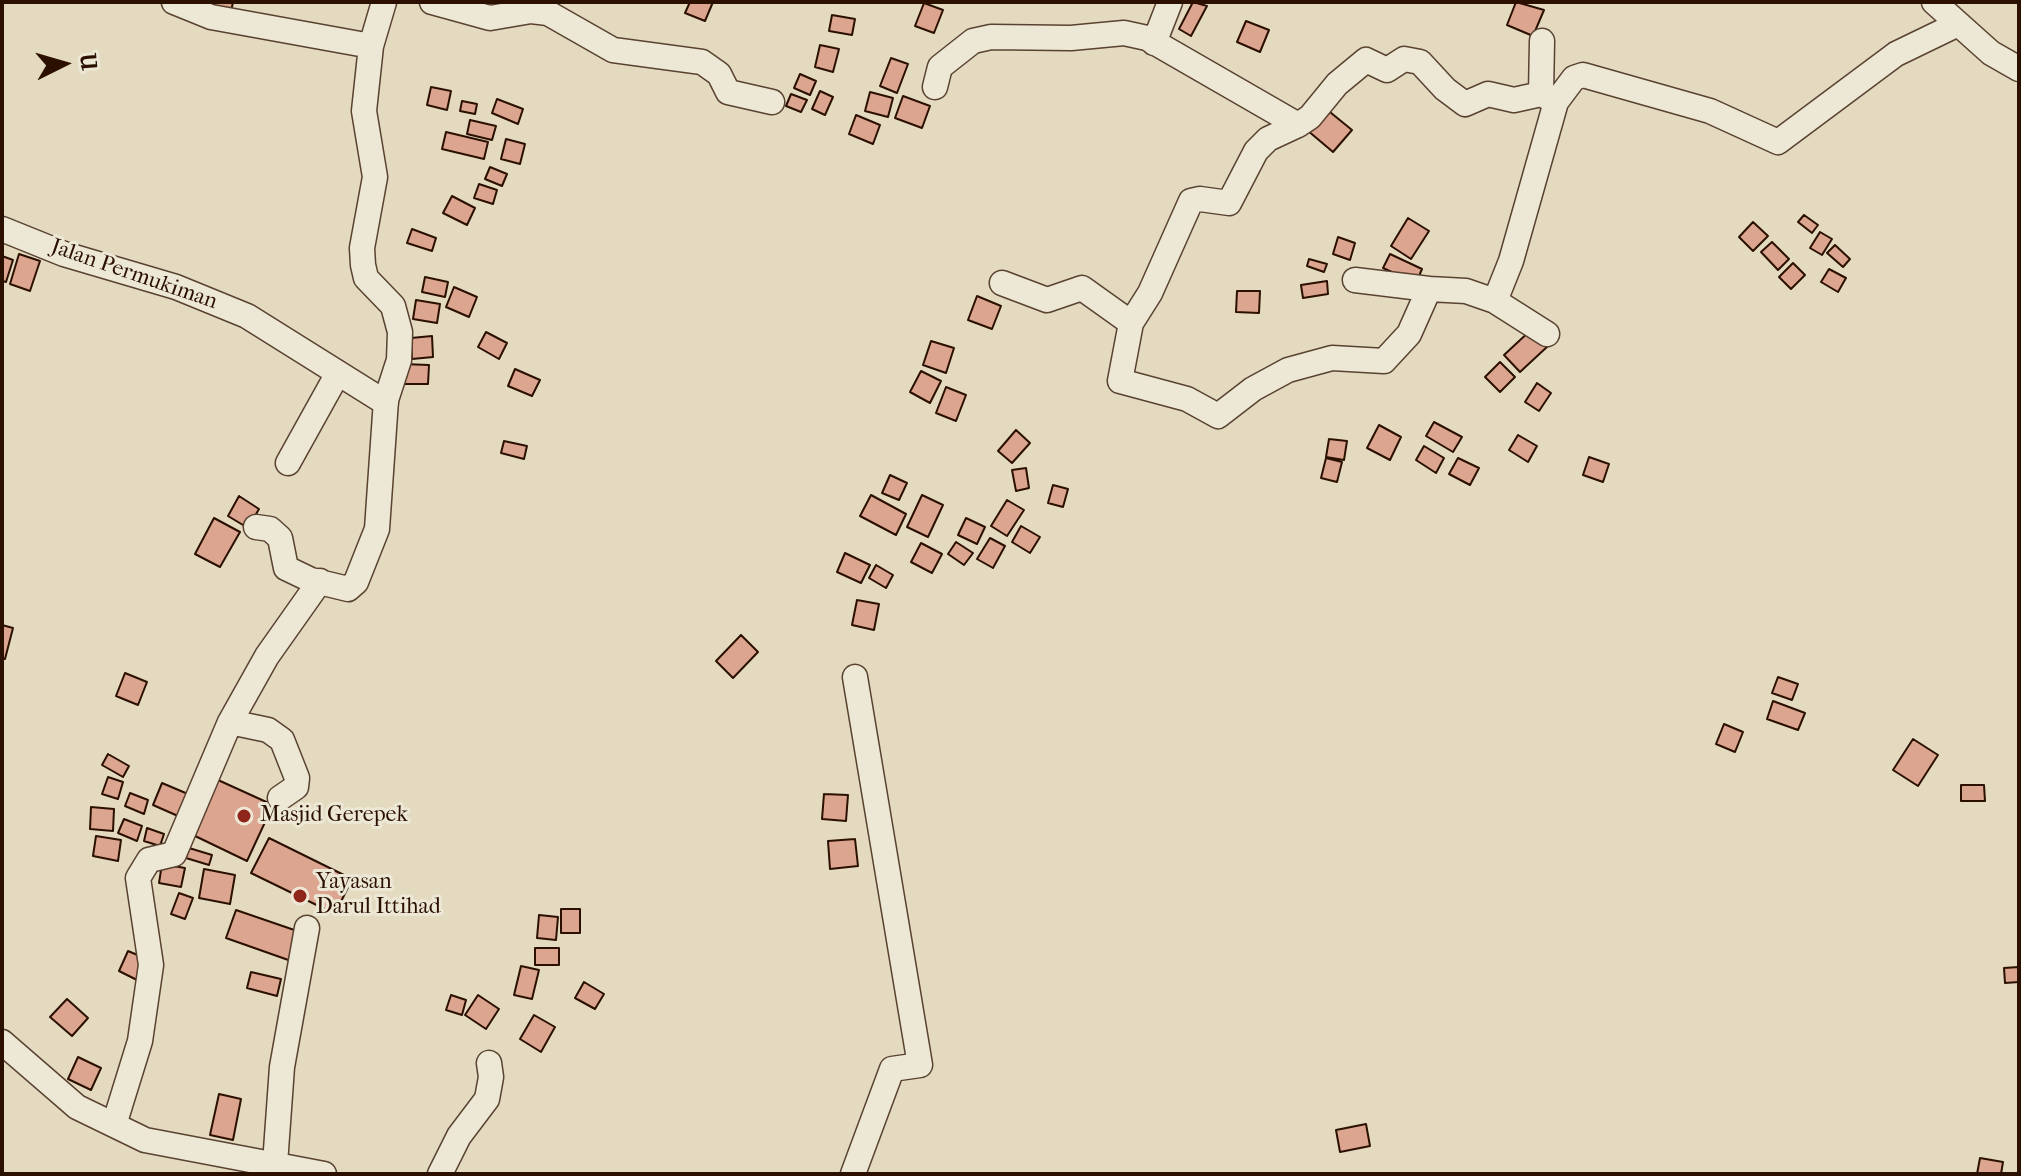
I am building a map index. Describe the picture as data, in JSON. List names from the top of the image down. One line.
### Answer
{"streets":{"street":["Jalan Permukiman"]},"places":["Masjid Gerepek","Yayasan Darul Ittihad"],"north":"right"}
